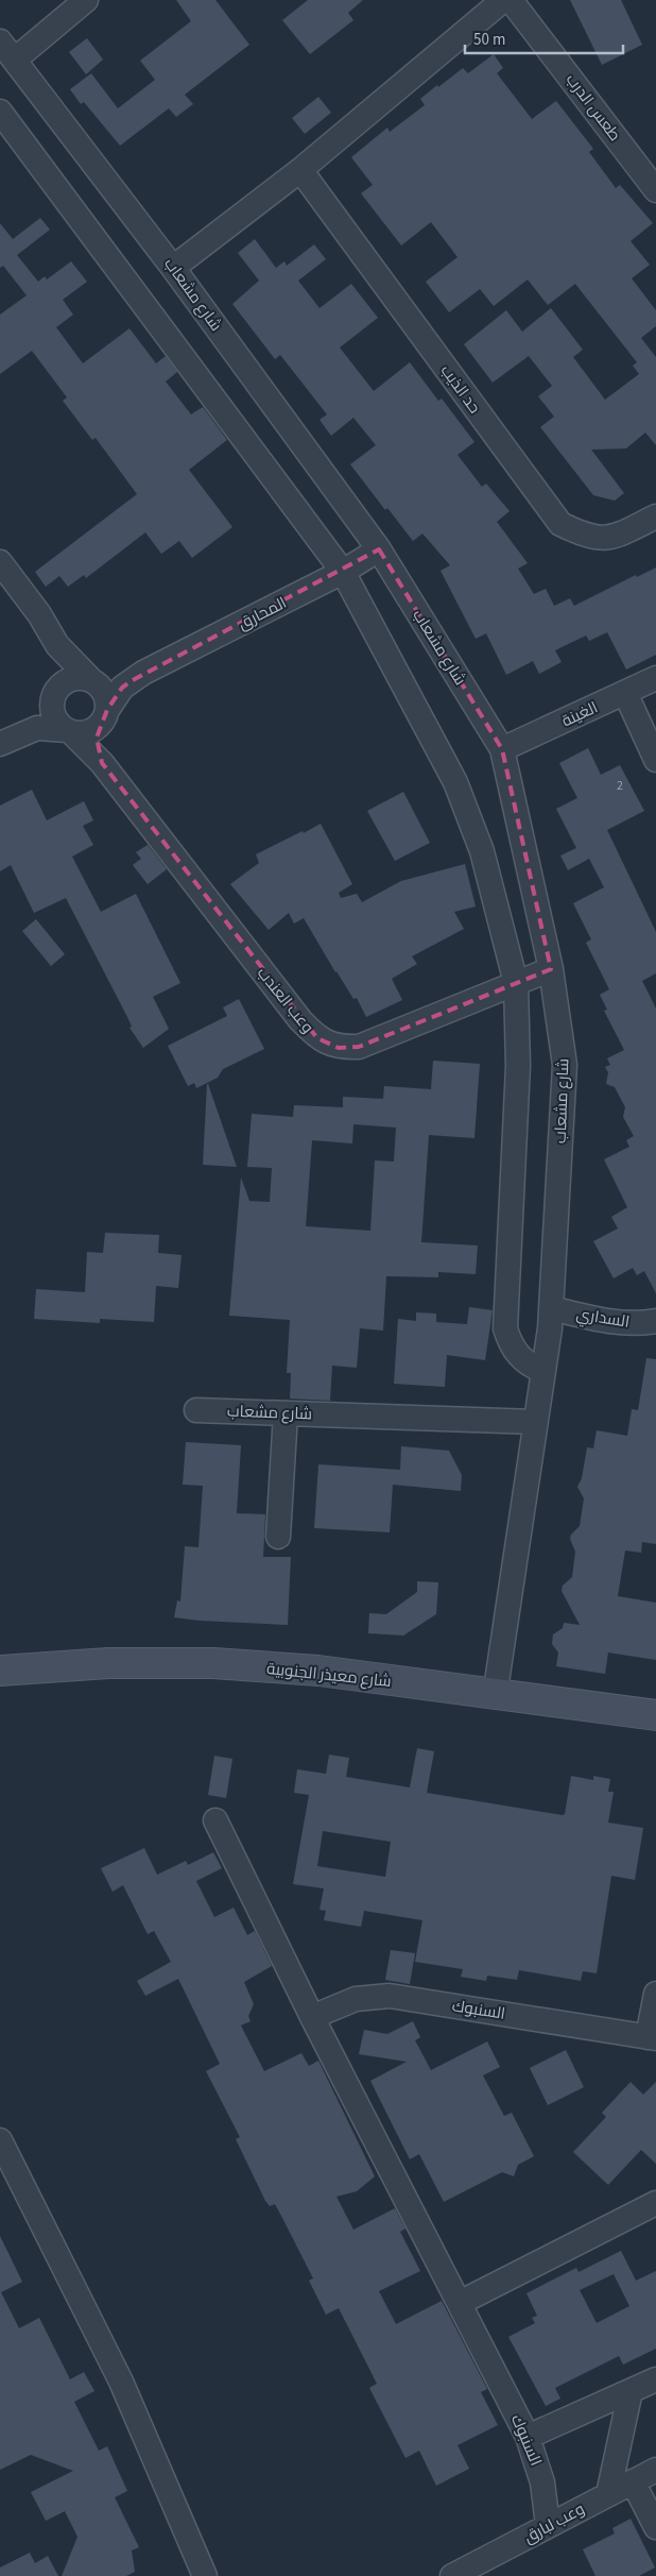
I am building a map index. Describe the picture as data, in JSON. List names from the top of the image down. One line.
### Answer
{"streets":{"street":["طعس الدرب","شارع مشعاب","حد الذيب","المحارق","الغينة","وعب العندب","السداري","شارع معيذر الجنوبية","السنبوك","وعب لبارق"]},"crossings":[["شارع مشعاب","المحارق"],["شارع مشعاب","الغينة"],["شارع مشعاب","وعب العندب"],["شارع مشعاب","السداري"],["شارع مشعاب","شارع معيذر الجنوبية"],["المحارق","وعب العندب"],["السنبوك","وعب لبارق"]],"house_numbers":["2"],"scale_bar":"50 m"}
